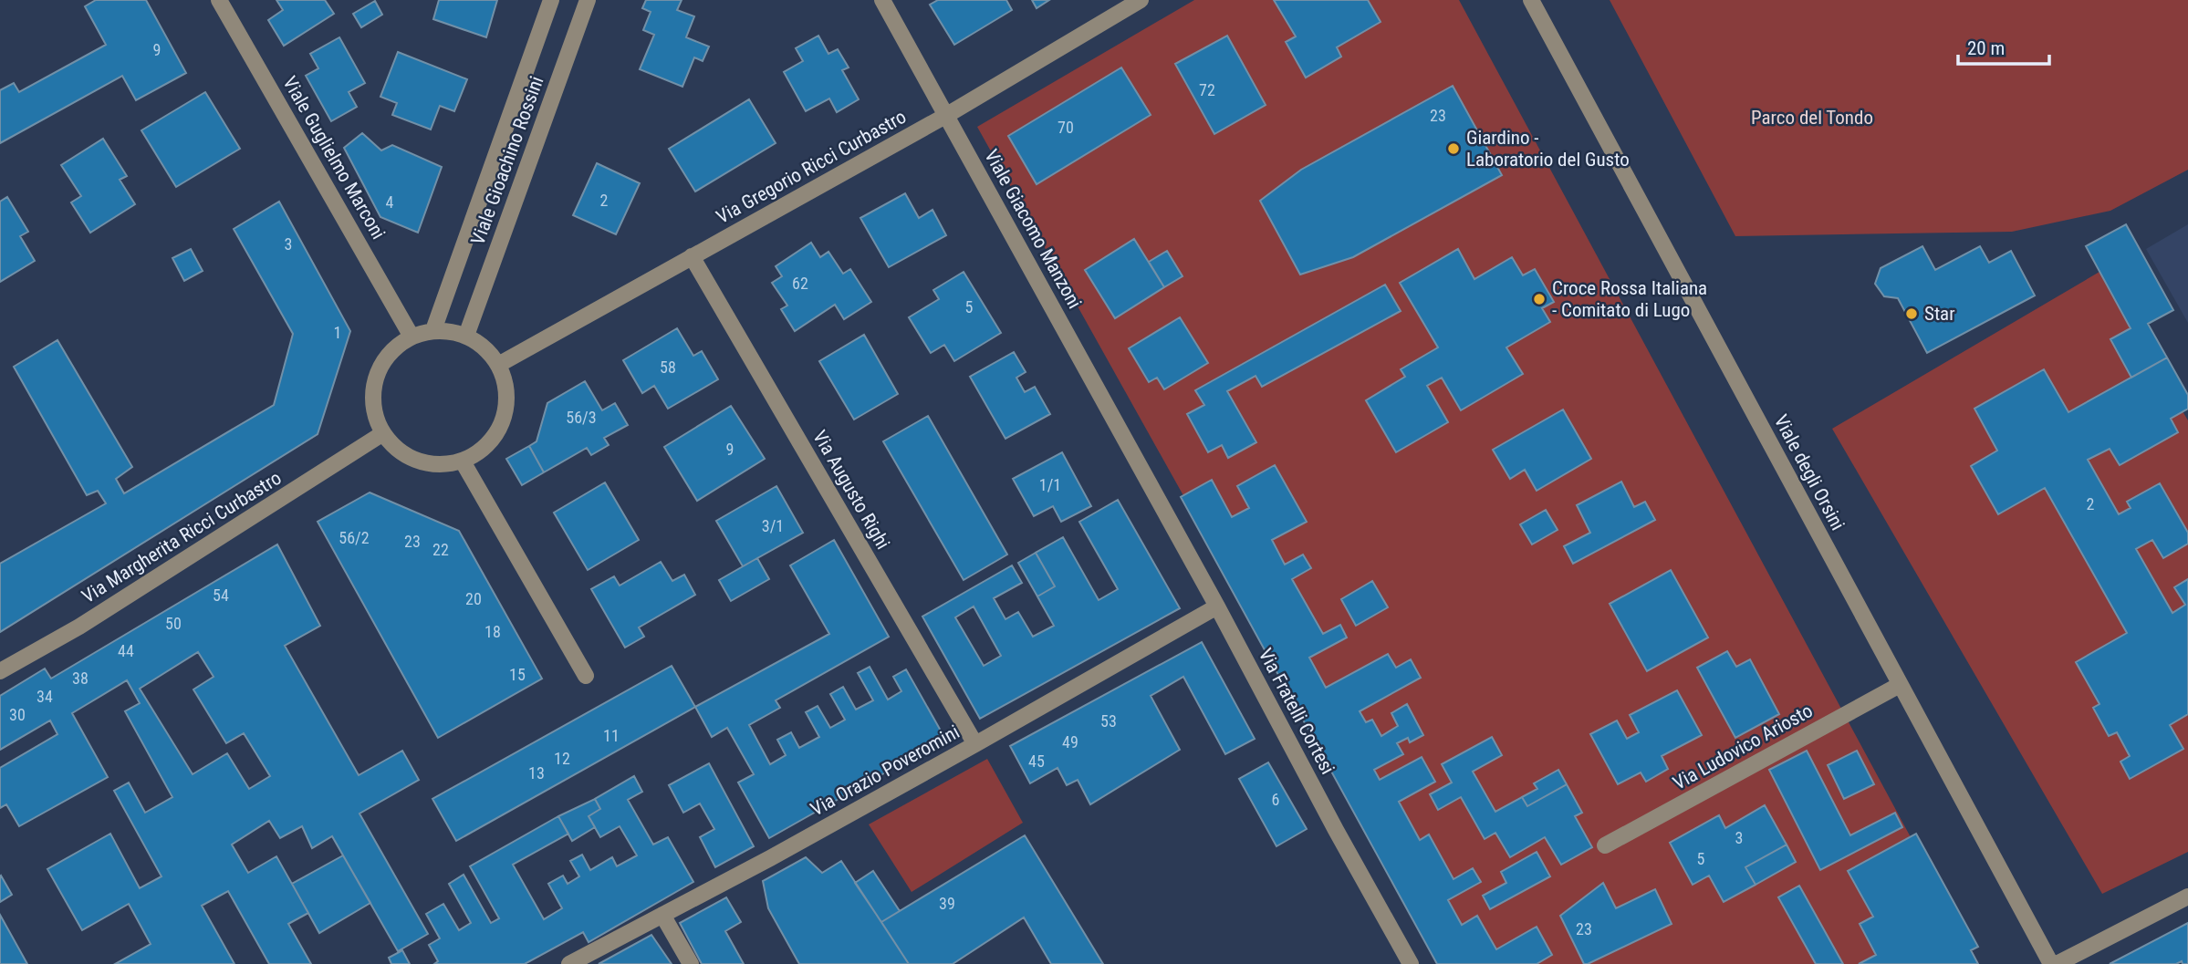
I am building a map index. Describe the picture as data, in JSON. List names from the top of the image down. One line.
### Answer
{"streets":{"street":["Viale Guglielmo Marconi","Viale Gioachino Rossini","Via Gregorio Ricci Curbastro","Viale Giacomo Manzoni","Viale degli Orsini","Via Augusto Righi","Via Margherita Ricci Curbastro","Via Fratelli Cortesi","Via Ludovico Ariosto","Via Orazio Poveromini"]},"crossings":[["Viale Guglielmo Marconi","Viale Gioachino Rossini"],["Viale Guglielmo Marconi","Via Gregorio Ricci Curbastro"],["Viale Guglielmo Marconi","Via Margherita Ricci Curbastro"],["Viale Gioachino Rossini","Via Gregorio Ricci Curbastro"],["Viale Gioachino Rossini","Via Margherita Ricci Curbastro"],["Via Gregorio Ricci Curbastro","Viale Giacomo Manzoni"],["Via Gregorio Ricci Curbastro","Via Augusto Righi"],["Via Gregorio Ricci Curbastro","Via Margherita Ricci Curbastro"],["Viale Giacomo Manzoni","Via Fratelli Cortesi"],["Viale degli Orsini","Via Ludovico Ariosto"],["Via Augusto Righi","Via Orazio Poveromini"],["Via Fratelli Cortesi","Via Orazio Poveromini"]],"parks":["Parco del Tondo"],"places":["Giardino - Laboratorio del Gusto","Croce Rossa Italiana - Comitato di Lugo","Star"],"house_numbers":["9","72","23","70","2","4","3","62","5","1","58","56/3","9","1/1","2","3/1","56/2","23","22","54","20","50","18","44","15","38","34","30","53","11","49","12","45","13","6","3","5","39","23"],"scale_bar":"20 m"}
